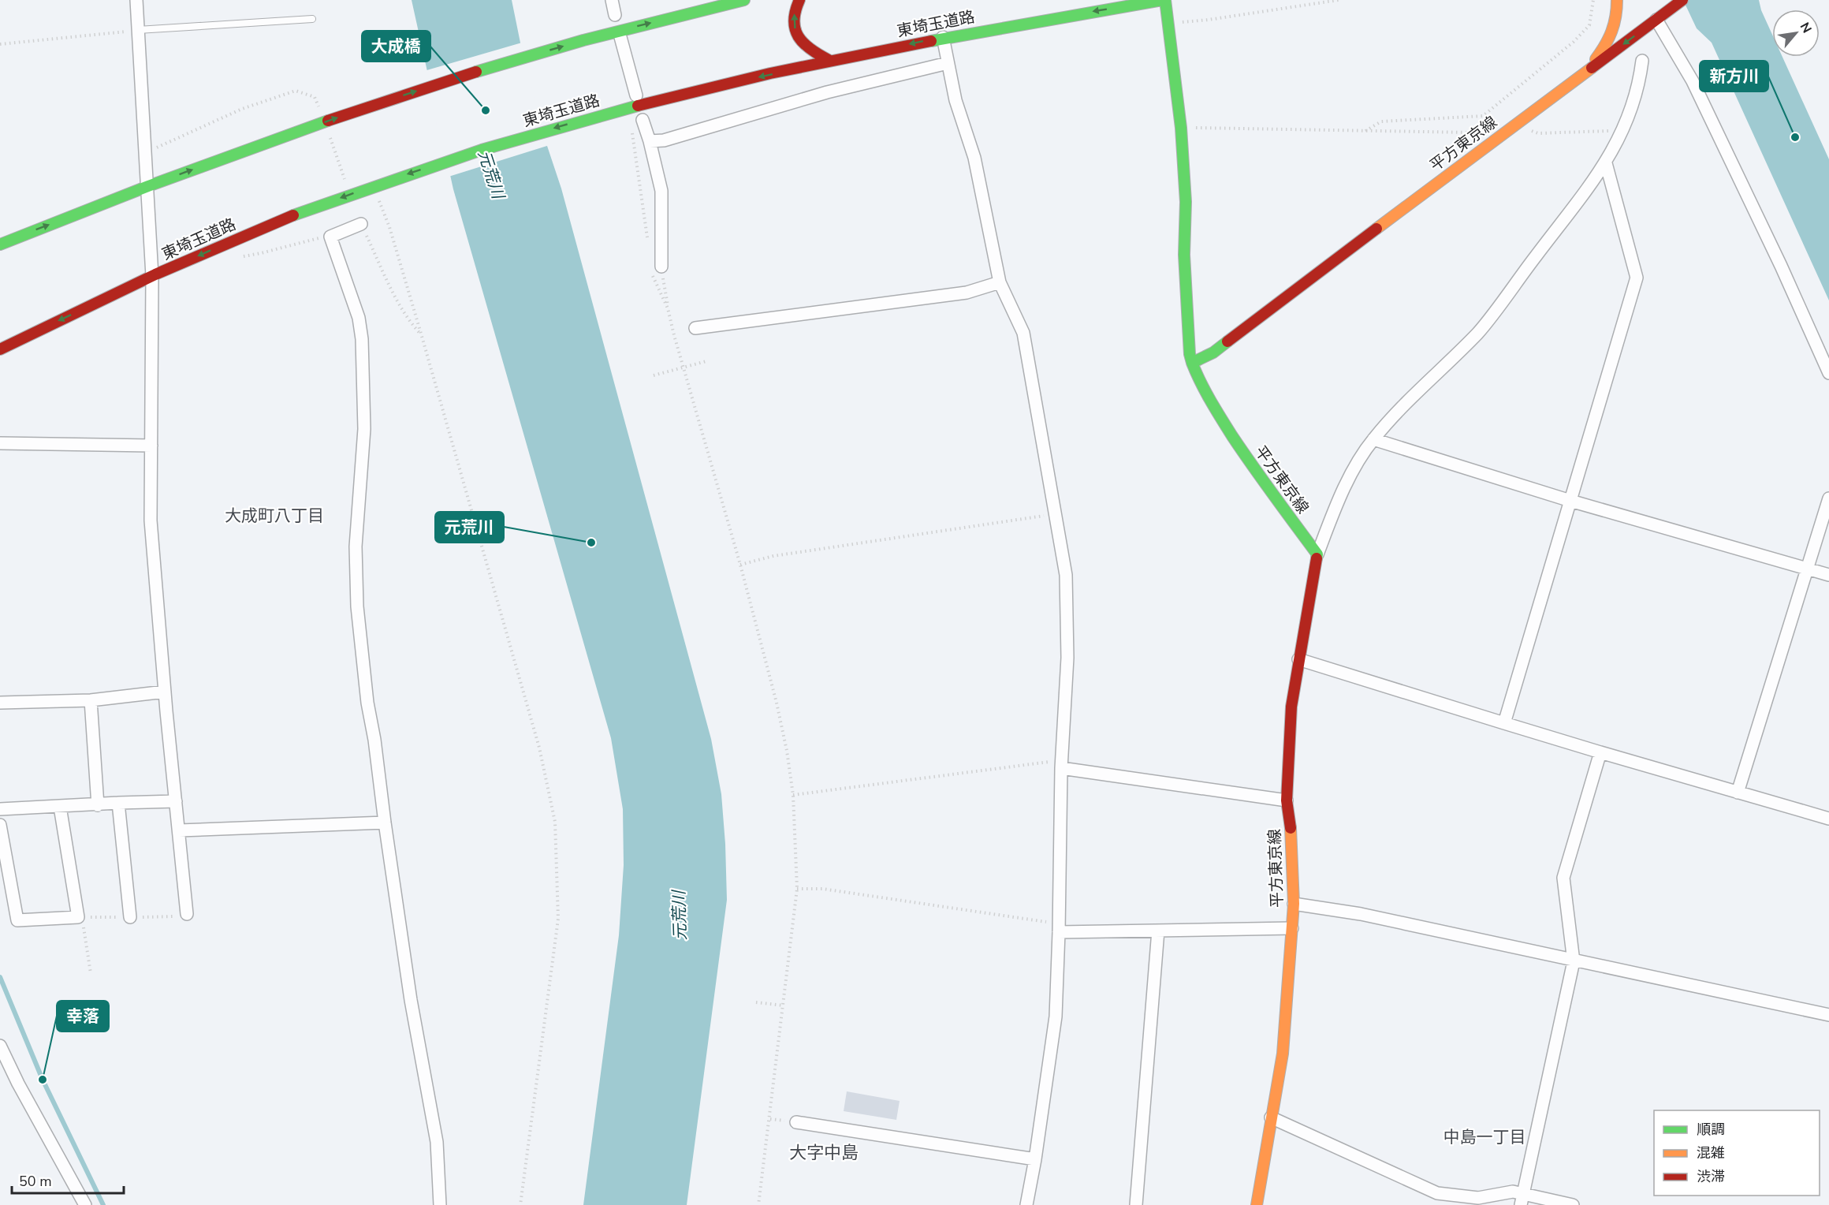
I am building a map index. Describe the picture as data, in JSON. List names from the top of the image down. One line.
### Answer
{"streets":{"main road":["東埼玉道路","平方東京線"]},"districts":["大成町八丁目","中島一丁目","大字中島"],"water":["元荒川"],"places":["大成橋","新方川","元荒川","幸落"],"legend":["順調","混雑","渋滞"],"scale_bar":"50 m","north":"top right"}
